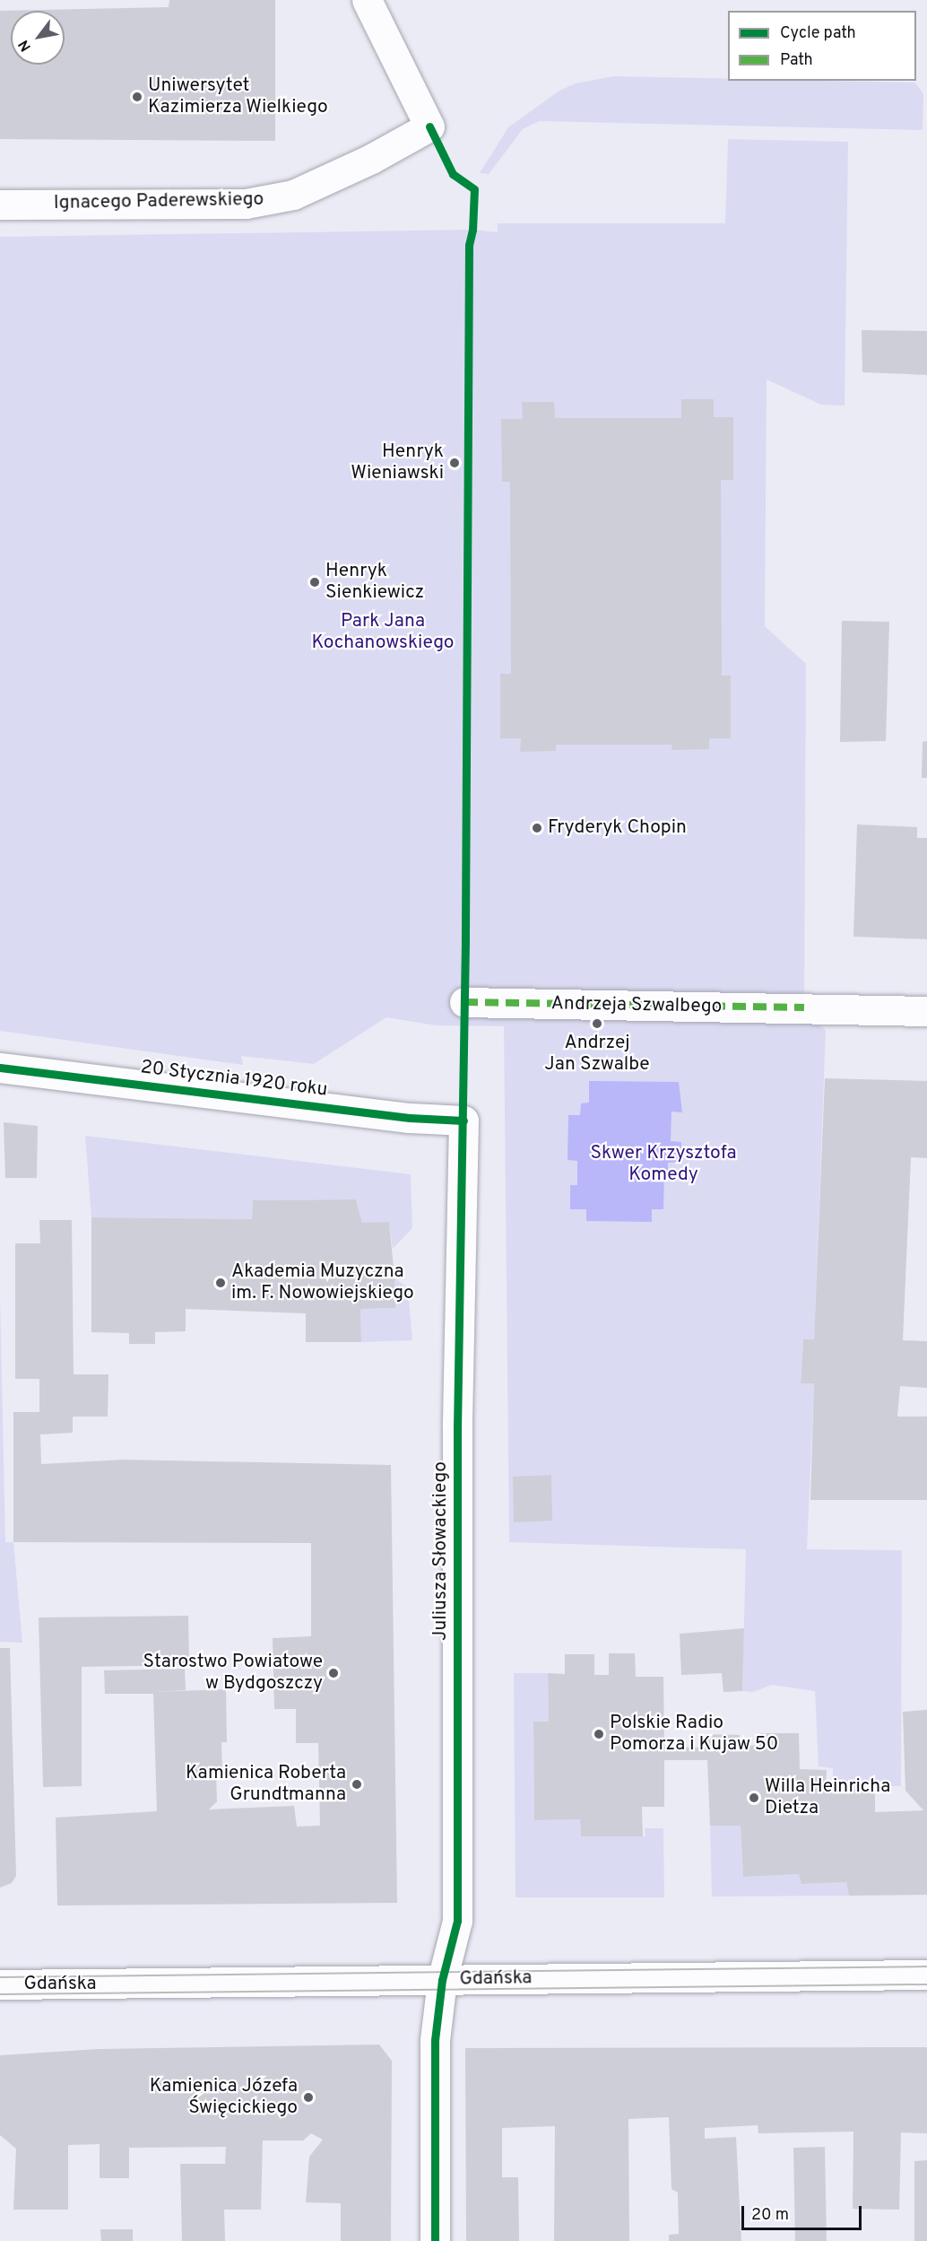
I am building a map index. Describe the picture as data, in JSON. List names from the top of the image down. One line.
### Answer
{"streets":{"street":["Ignacego Paderewskiego","Andrzeja Szwalbego","20 Stycznia 1920 roku","Juliusza Słowackiego","Gdańska"]},"crossings":[["20 Stycznia 1920 roku","Juliusza Słowackiego"],["Juliusza Słowackiego","Gdańska"]],"parks":["Park Jana Kochanowskiego","Skwer Krzysztofa Komedy"],"places":["Uniwersytet Kazimierza Wielkiego","Henryk Wieniawski","Henryk Sienkiewicz","Fryderyk Chopin","Andrzej Jan Szwalbe","Akademia Muzyczna im. F. Nowowiejskiego","Starostwo Powiatowe w Bydgoszczy","Polskie Radio Pomorza i Kujaw 50","Kamienica Roberta Grundtmanna","Willa Heinricha Dietza","Kamienica Józefa Święcickiego"],"legend":["Cycle path","Path"],"scale_bar":"20 m","north":"bottom left"}
